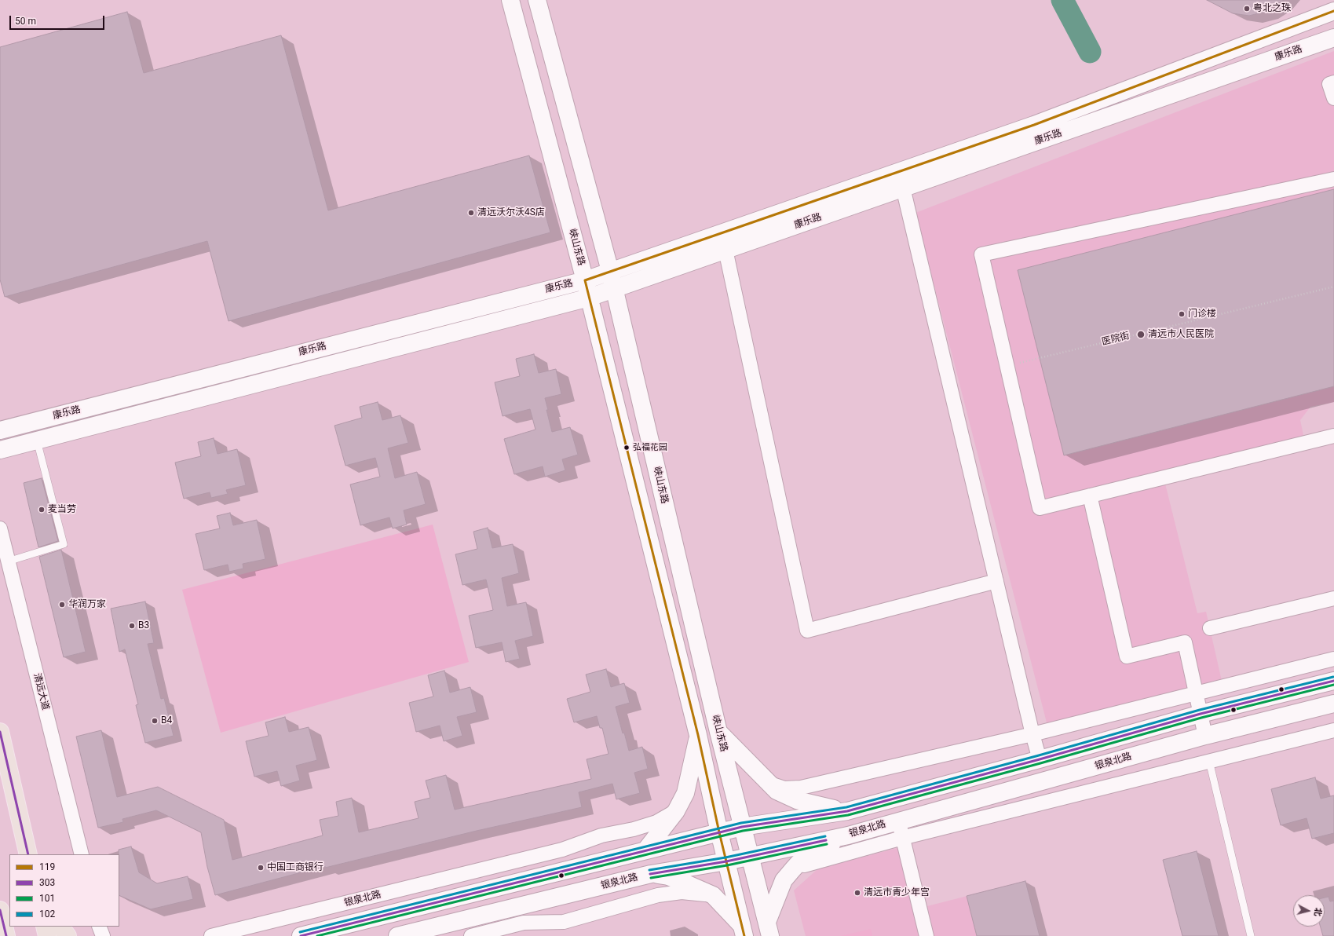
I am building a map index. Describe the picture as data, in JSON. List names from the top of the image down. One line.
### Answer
{"streets":{"main road":["康乐路","峡山东路","银泉北路"],"street":["清远大道"],"path":["医院街"]},"crossings":[["康乐路","峡山东路"],["峡山东路","银泉北路"]],"places":["粤北之珠","清远沃尔沃4S店","门诊楼","清远市人民医院","弘福花园","麦当劳","华润万家","B3","B4","中国工商银行","清远市青少年宫"],"lines":["transit line 119","transit line 102","transit line 303","transit line 101"],"legend":["119","303","101","102"],"scale_bar":"50 m","north":"right"}
